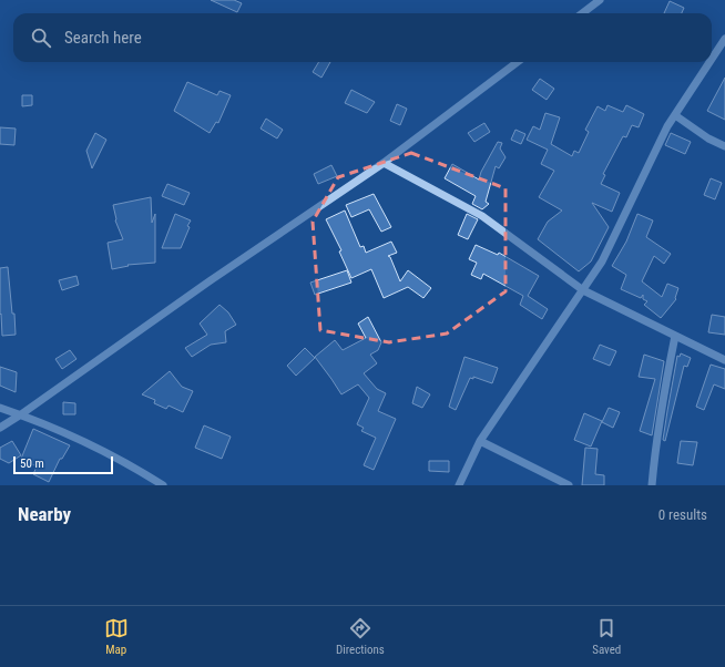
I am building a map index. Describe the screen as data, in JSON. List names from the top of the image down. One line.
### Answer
{"scale_bar":"50 m","page":{"search":"Search here","scale":"50 m","heading":["Nearby","0 results"],"nav":["Map","Directions","Saved"]}}
